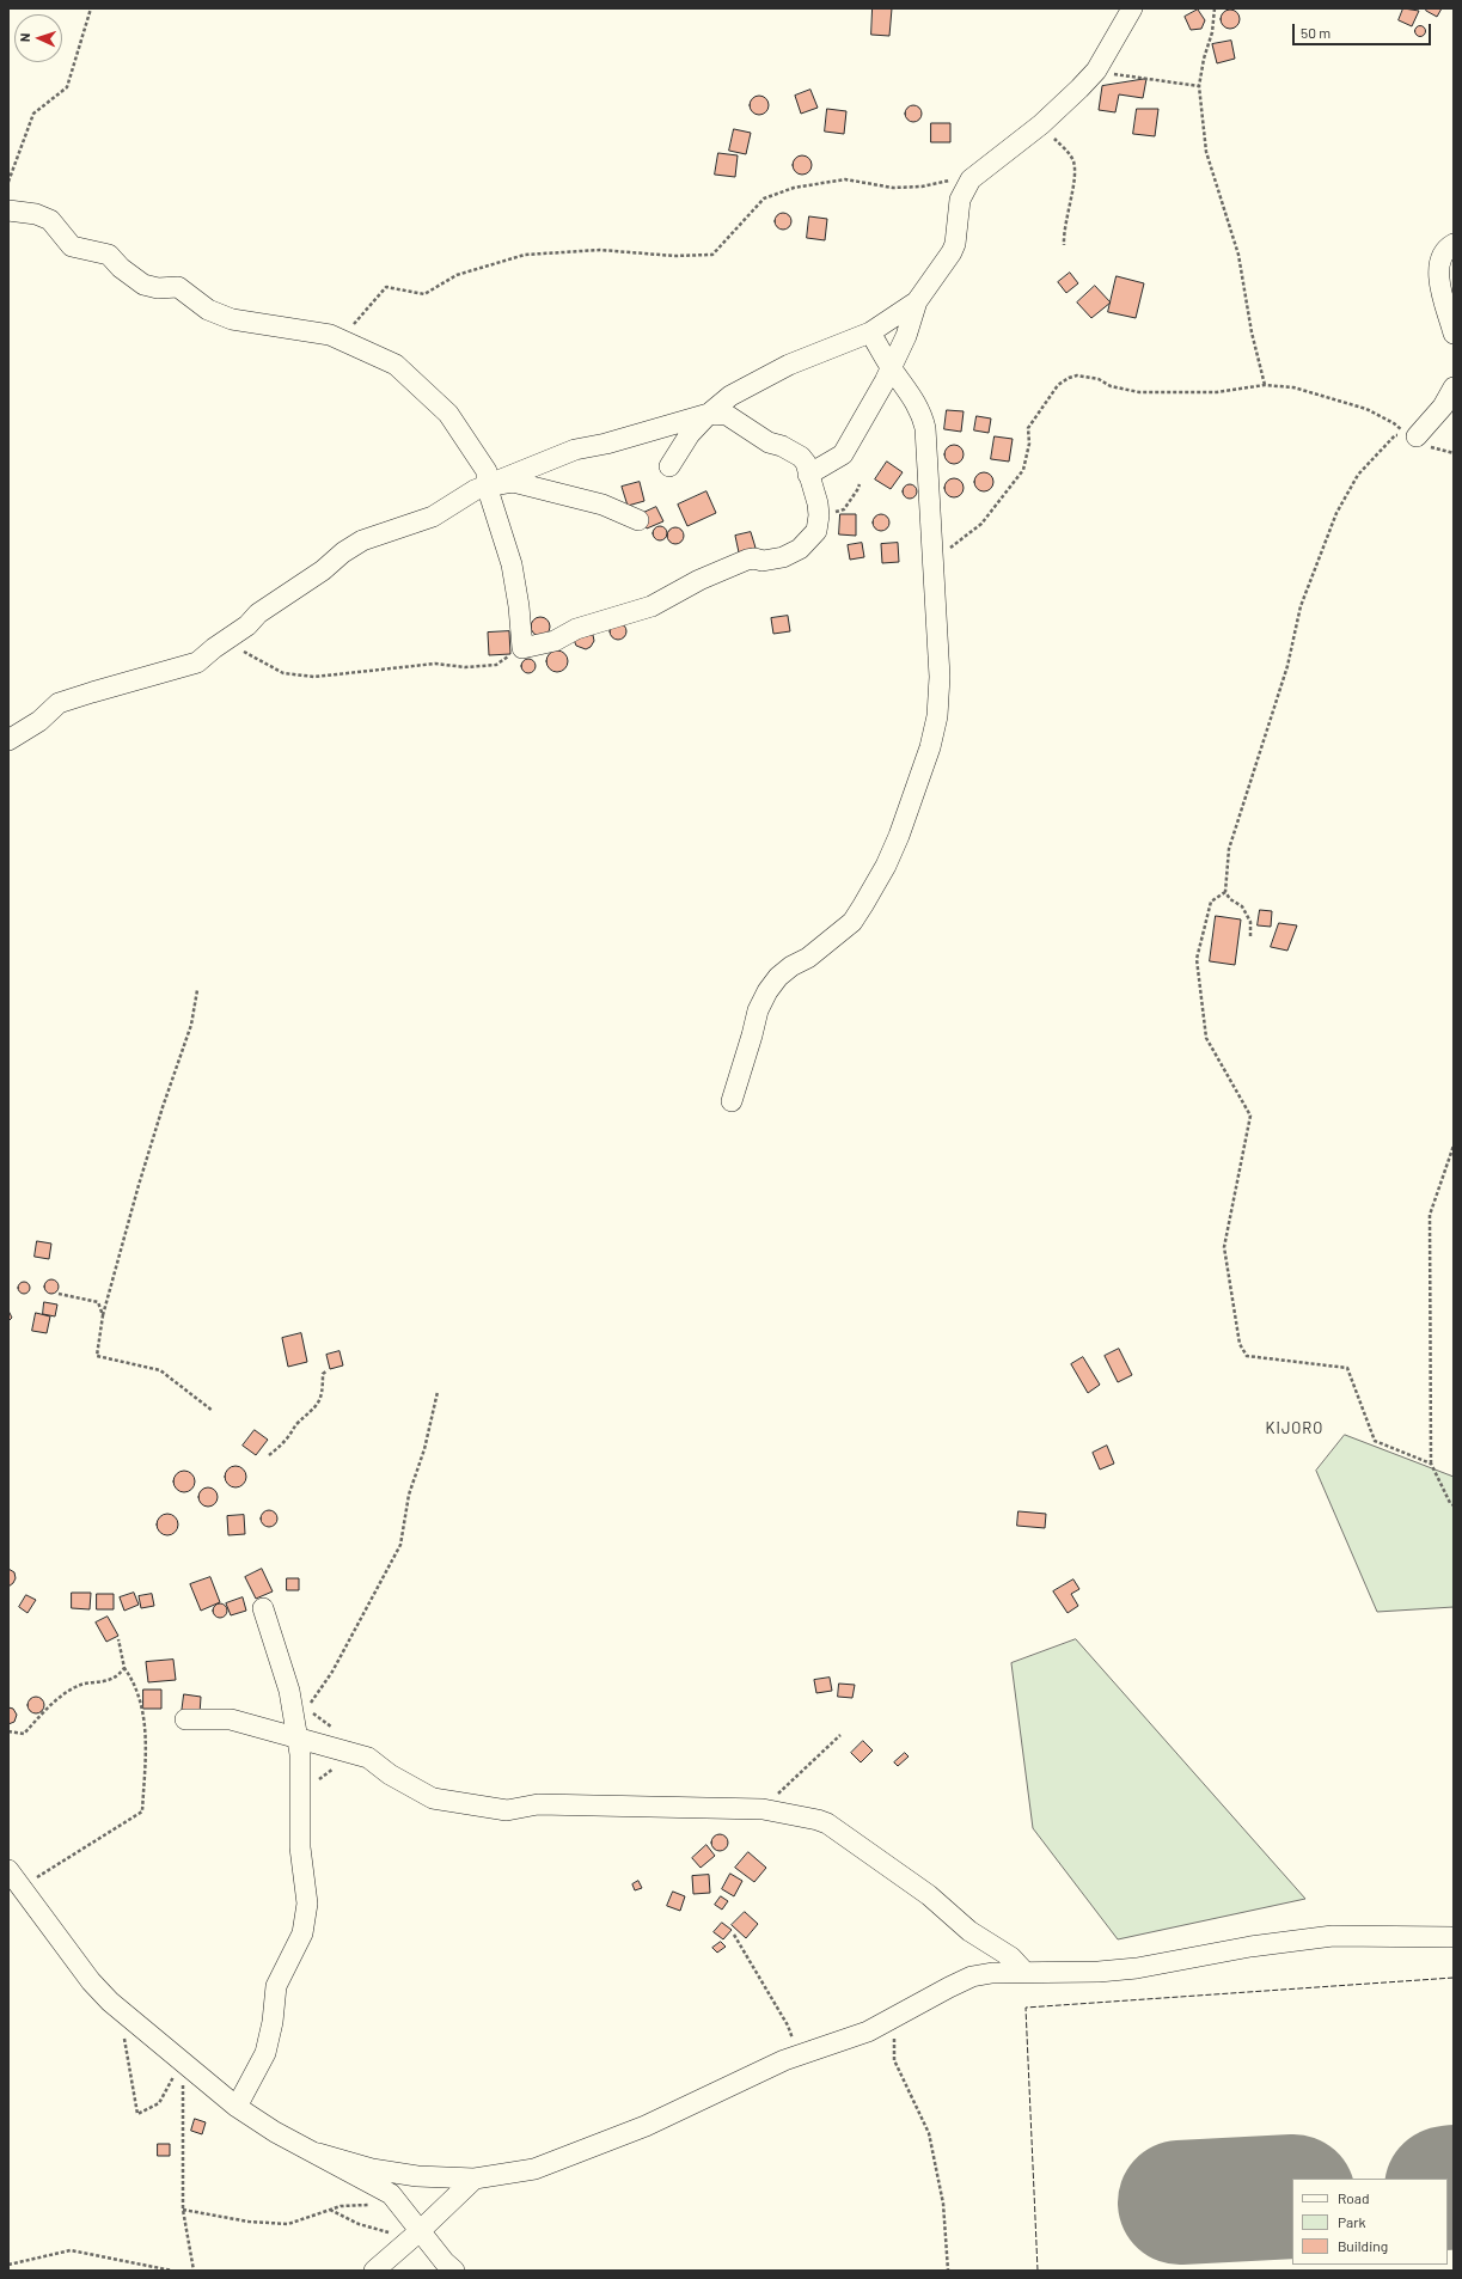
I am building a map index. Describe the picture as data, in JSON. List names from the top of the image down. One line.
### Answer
{"districts":["KIJORO"],"legend":["Road","Park","Building"],"scale_bar":"50 m","north":"left"}
